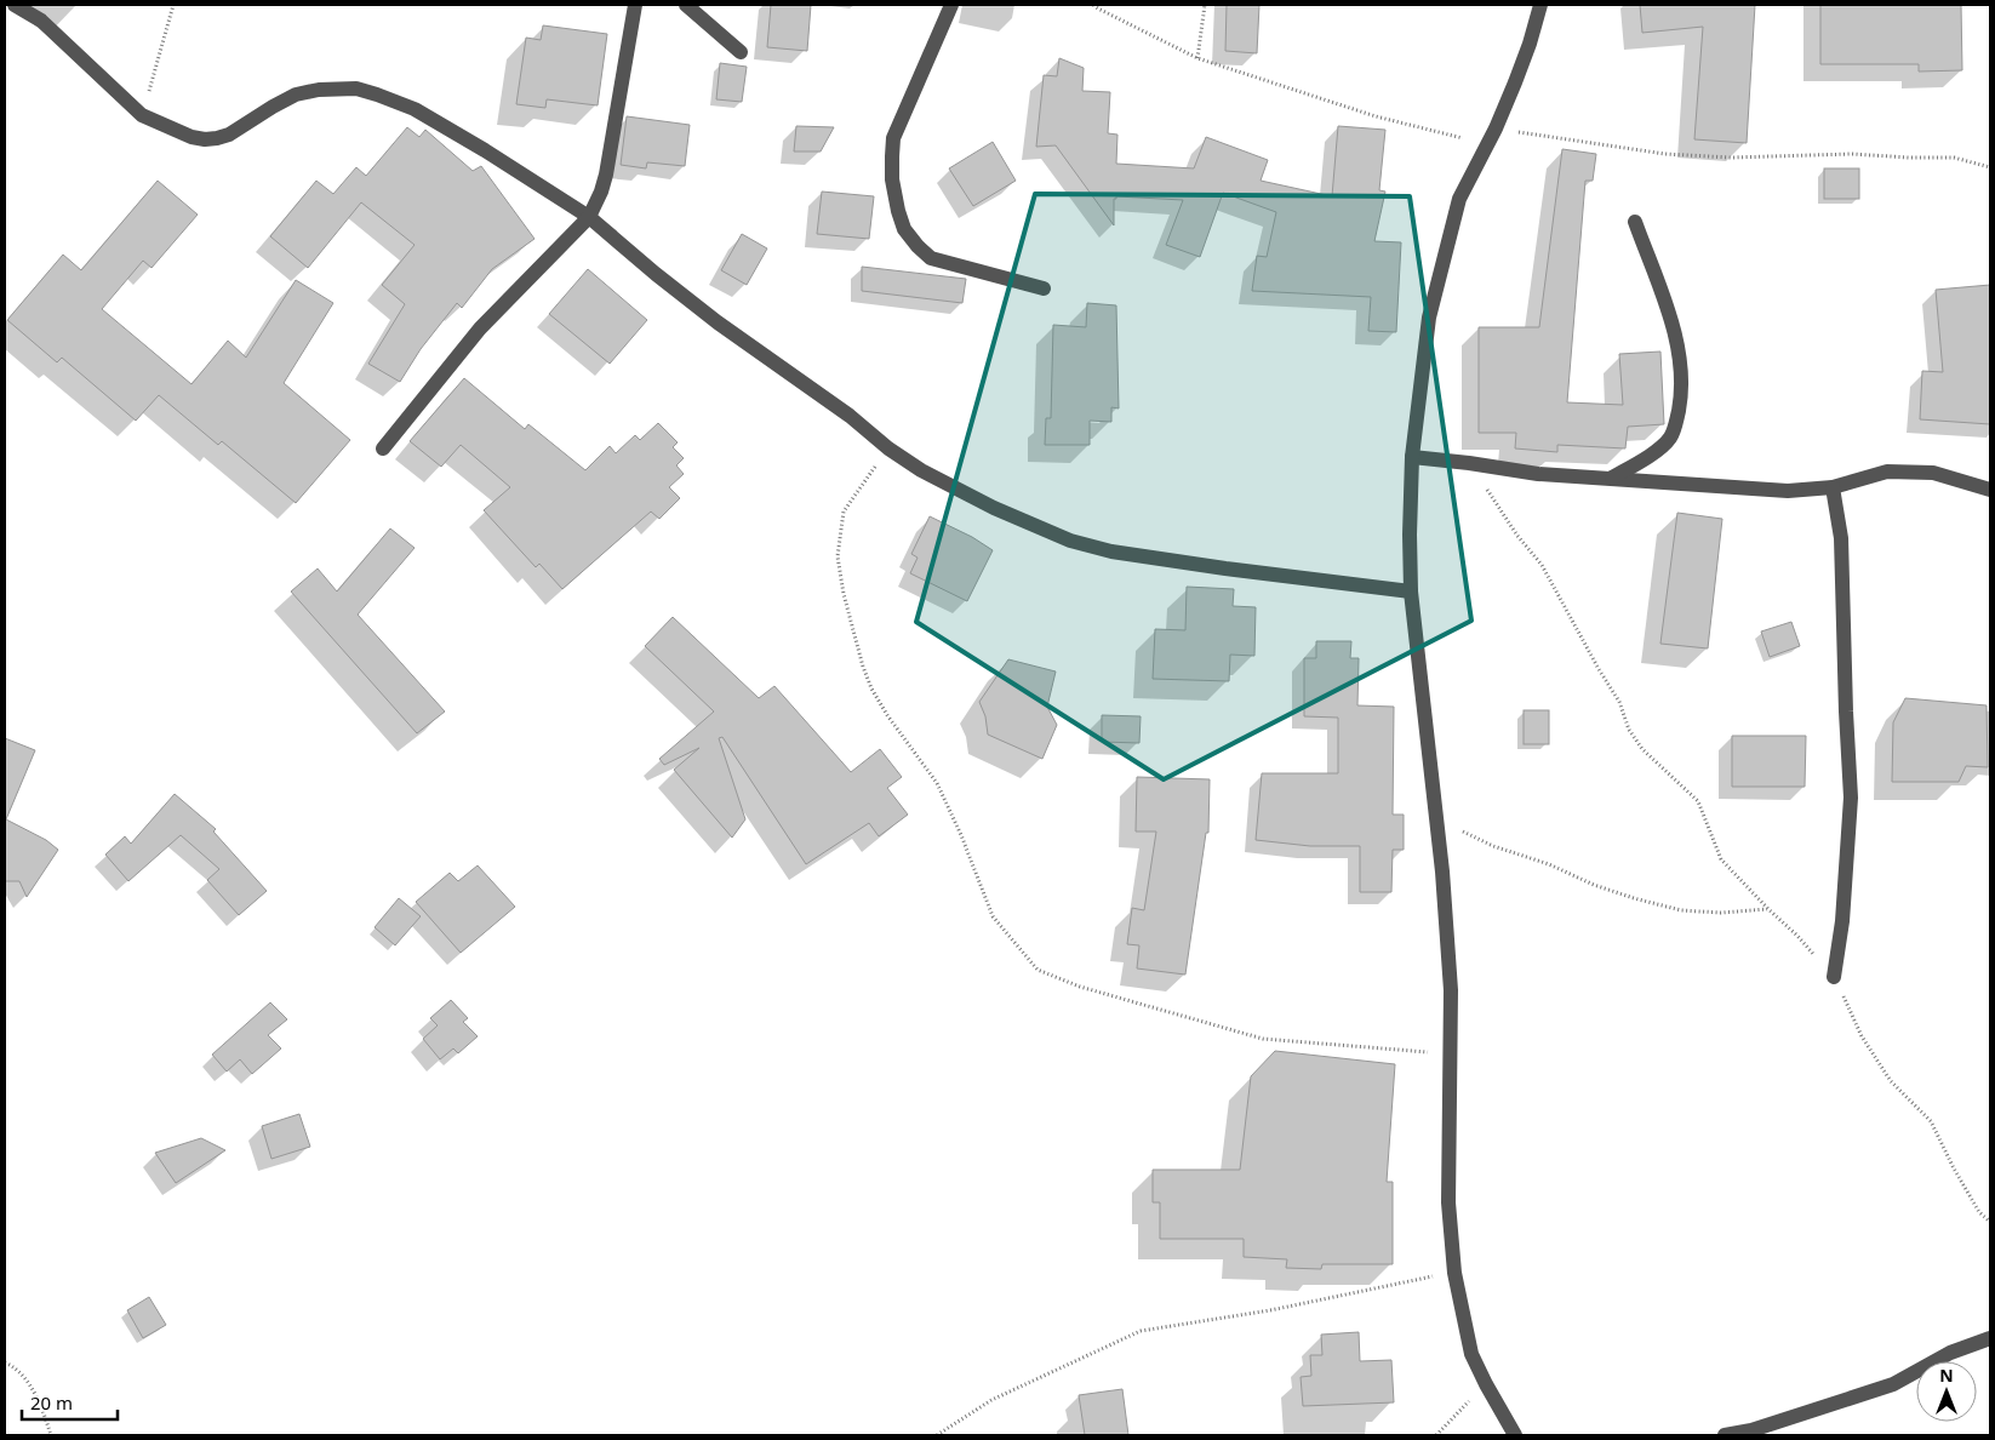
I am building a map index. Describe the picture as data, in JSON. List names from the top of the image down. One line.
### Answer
{"scale_bar":"20 m","north":"top"}
